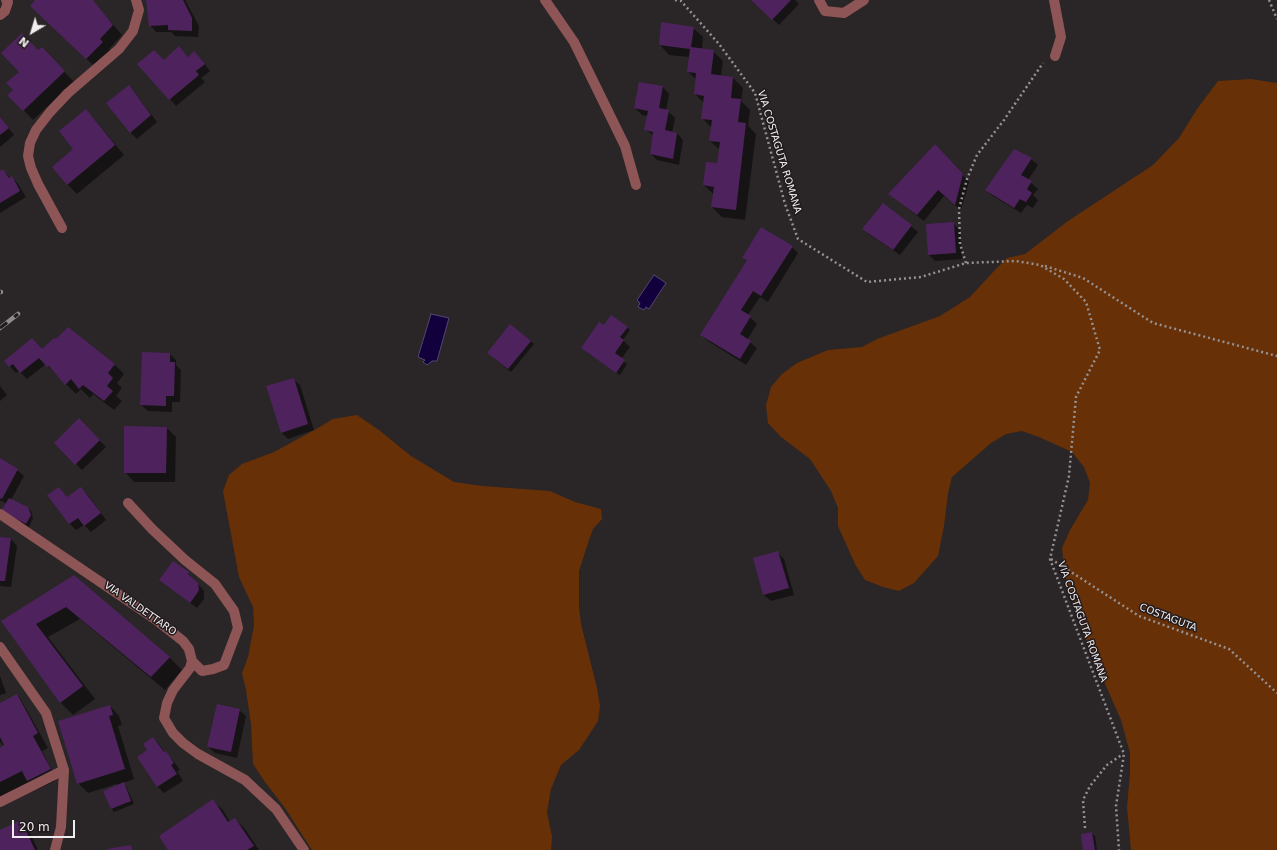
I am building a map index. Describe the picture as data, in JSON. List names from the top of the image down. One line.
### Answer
{"streets":{"street":["VIA VALDETTARO"],"path":["VIA COSTAGUTA ROMANA","COSTAGUTA"]},"crossings":[["VIA COSTAGUTA ROMANA","COSTAGUTA"]],"scale_bar":"20 m","north":"bottom left"}
